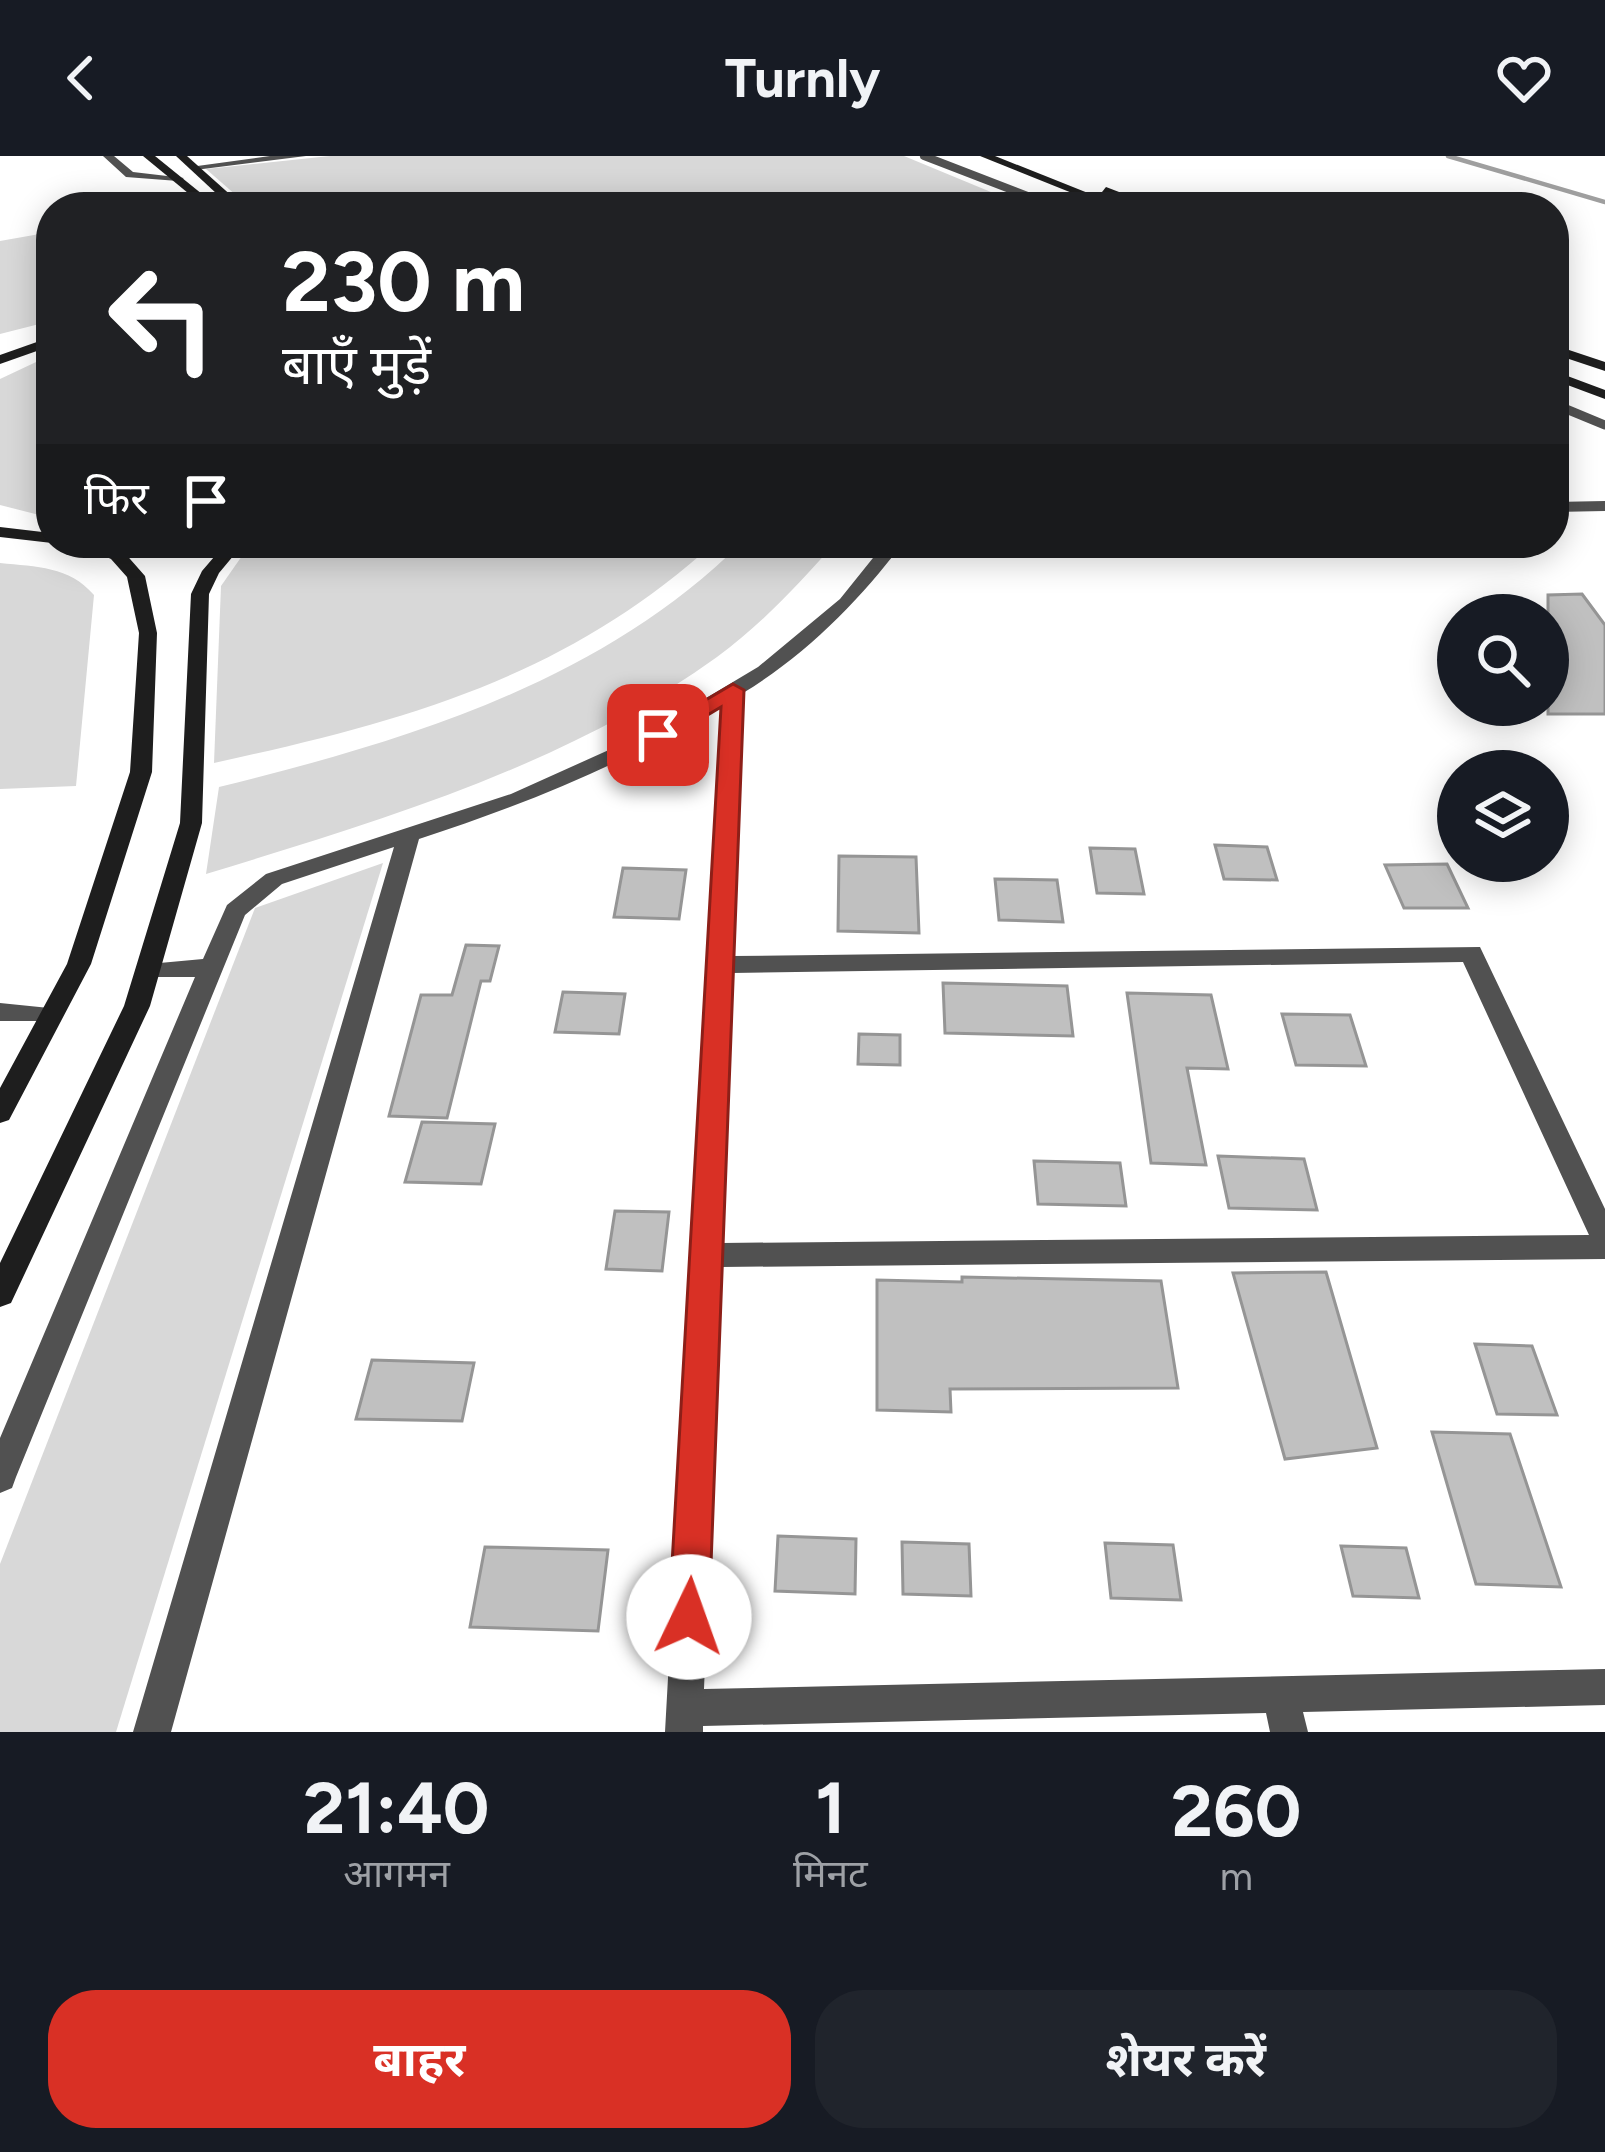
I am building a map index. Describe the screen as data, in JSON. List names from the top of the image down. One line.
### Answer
{"page":{"header":"Turnly","turn":["230 m","बाएँ मुड़ें"],"then":"फिर","eta":["21:40","आगमन","1","मिनट","260","m"],"buttons":["बाहर","शेयर करें"]}}
